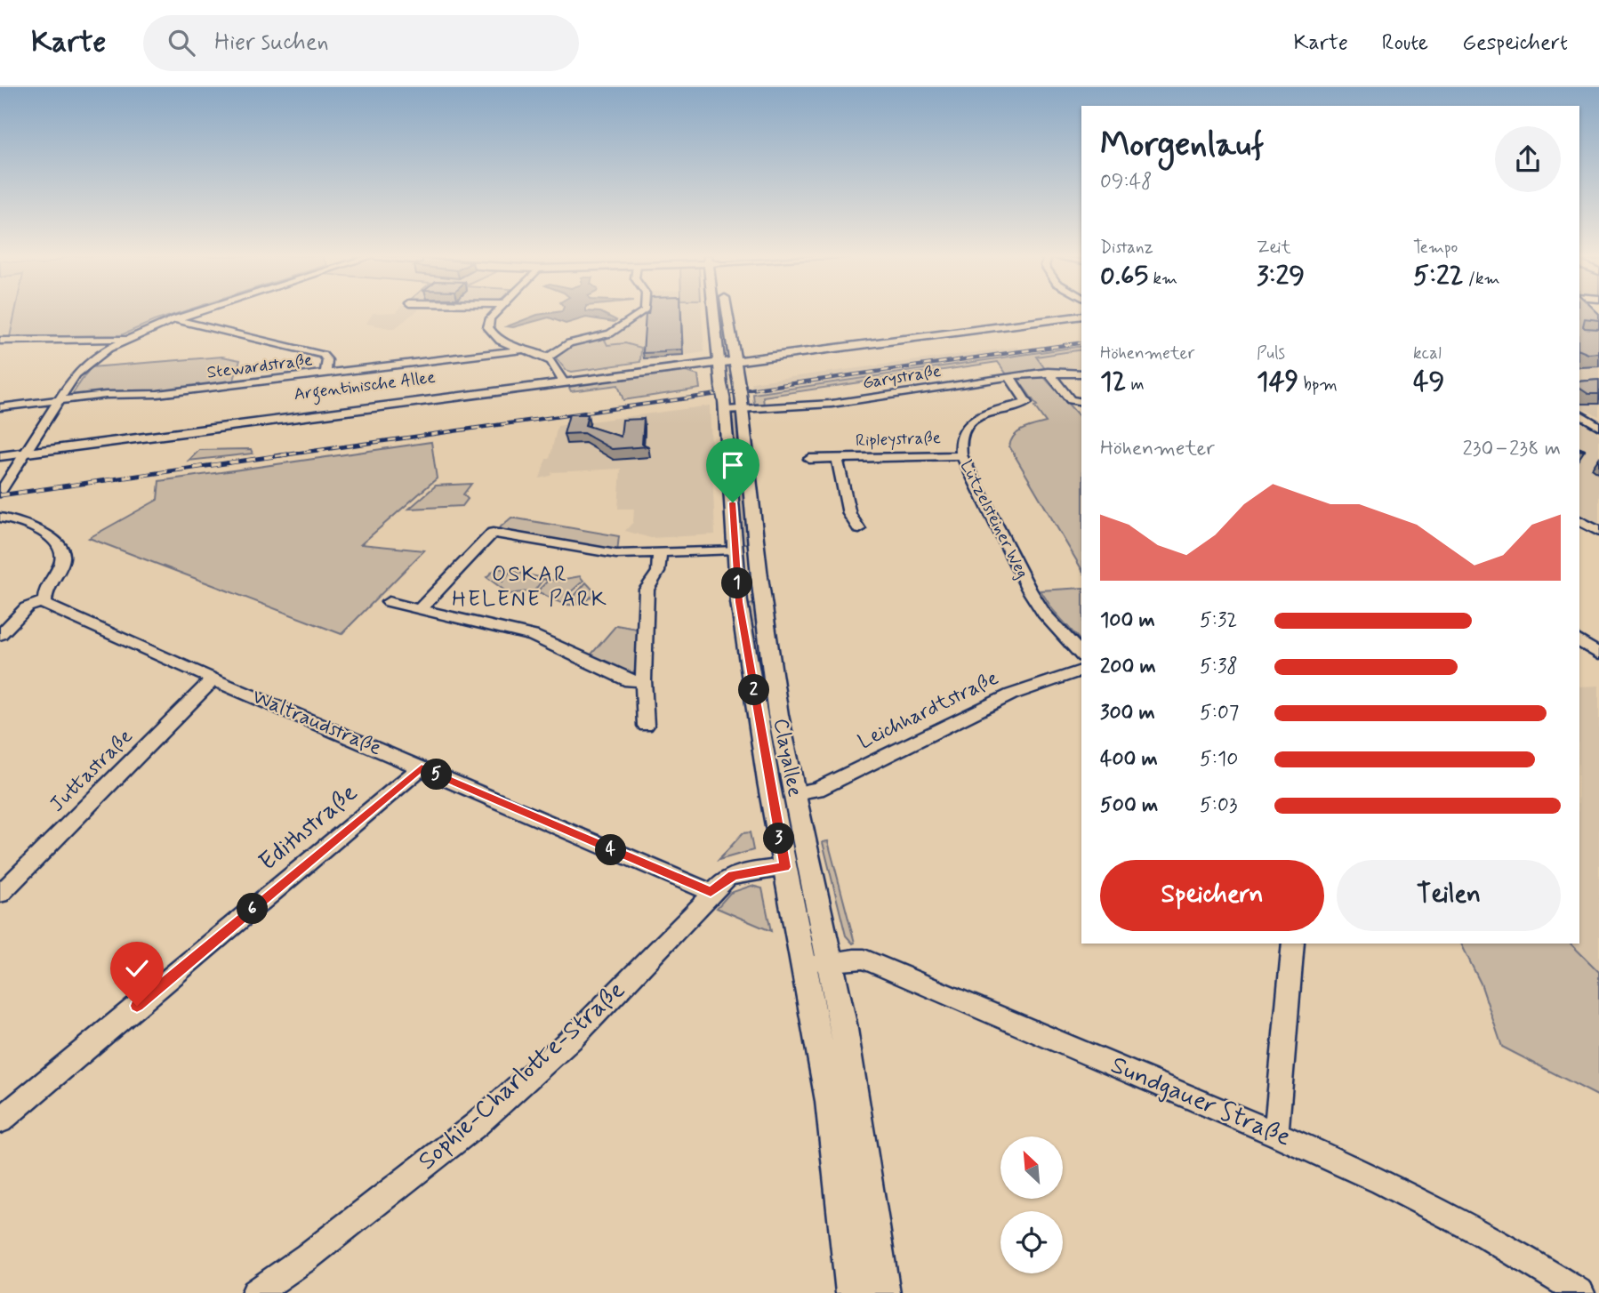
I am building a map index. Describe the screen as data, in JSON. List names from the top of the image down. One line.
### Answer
{"streets":{"main road":["Argentinische Allee","Clayallee"],"street":["Stewardstraße","Garystraße","Ripleystraße","Lützelsteiner Weg","Leichhardtstraße","Waltraudstraße","Juttastraße","Edithstraße","Sophie-Charlotte-Straße","Sundgauer Straße"]},"crossings":[["Garystraße","Lützelsteiner Weg"],["Garystraße","Clayallee"],["Argentinische Allee","Clayallee"],["Ripleystraße","Lützelsteiner Weg"],["Leichhardtstraße","Clayallee"],["Waltraudstraße","Juttastraße"],["Waltraudstraße","Edithstraße"],["Waltraudstraße","Sophie-Charlotte-Straße"],["Clayallee","Sophie-Charlotte-Straße"],["Clayallee","Sundgauer Straße"]],"districts":["OSKAR HELENE PARK"],"north":"top left","page":{"header":"Karte","search":"Hier suchen","nav":["Karte","Route","Gespeichert"],"heading":["Morgenlauf","09:48"],"stats":[["Distanz","0.65 km"],["Zeit","3:29"],["Tempo","5:22 /km"],["Höhenmeter","12 m"],["Puls","149 bpm"],["kcal","49"]],"chart":["Höhenmeter","230–238 m"],"pins":["1","2","5","3","4","6"],"list":[{"name":"100 m","note":"5:32"},{"name":"200 m","note":"5:38"},{"name":"300 m","note":"5:07"},{"name":"400 m","note":"5:10"},{"name":"500 m","note":"5:03"}],"buttons":["Speichern","Teilen"]}}
